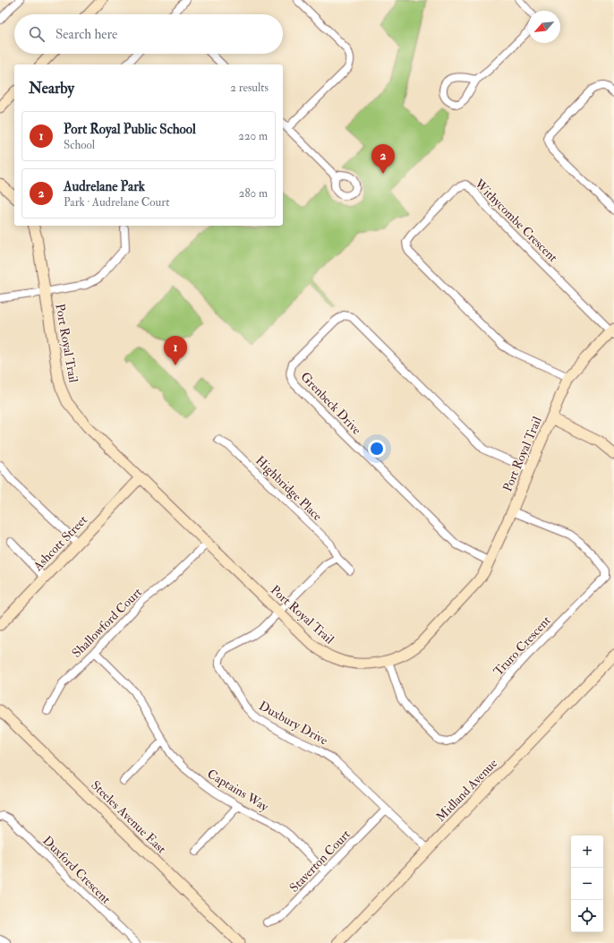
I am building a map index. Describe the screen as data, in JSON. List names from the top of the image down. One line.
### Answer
{"streets":{"street":["Withycombe Crescent","Port Royal Trail","Grenbeck Drive","Highbridge Place","Ashcott Street","Shallowford Court","Truro Crescent","Duxbury Drive","Captains Way","Midland Avenue","Steeles Avenue East","Staverton Court","Duxford Crescent"]},"crossings":[["Withycombe Crescent","Port Royal Trail"],["Port Royal Trail","Grenbeck Drive"],["Port Royal Trail","Ashcott Street"],["Port Royal Trail","Shallowford Court"],["Port Royal Trail","Truro Crescent"],["Port Royal Trail","Duxbury Drive"],["Shallowford Court","Captains Way"],["Duxbury Drive","Midland Avenue"],["Duxbury Drive","Staverton Court"],["Captains Way","Staverton Court"]],"north":"bottom left","page":{"search":"Search here","heading":["Nearby","2 results"],"list":[{"mark":"1","name":"Port Royal Public School","note":"School","value":"220 m"},{"mark":"2","name":"Audrelane Park","note":"Park · Audrelane Court","value":"280 m"}],"pins":["2","1"],"map_buttons":["+","−"]}}
